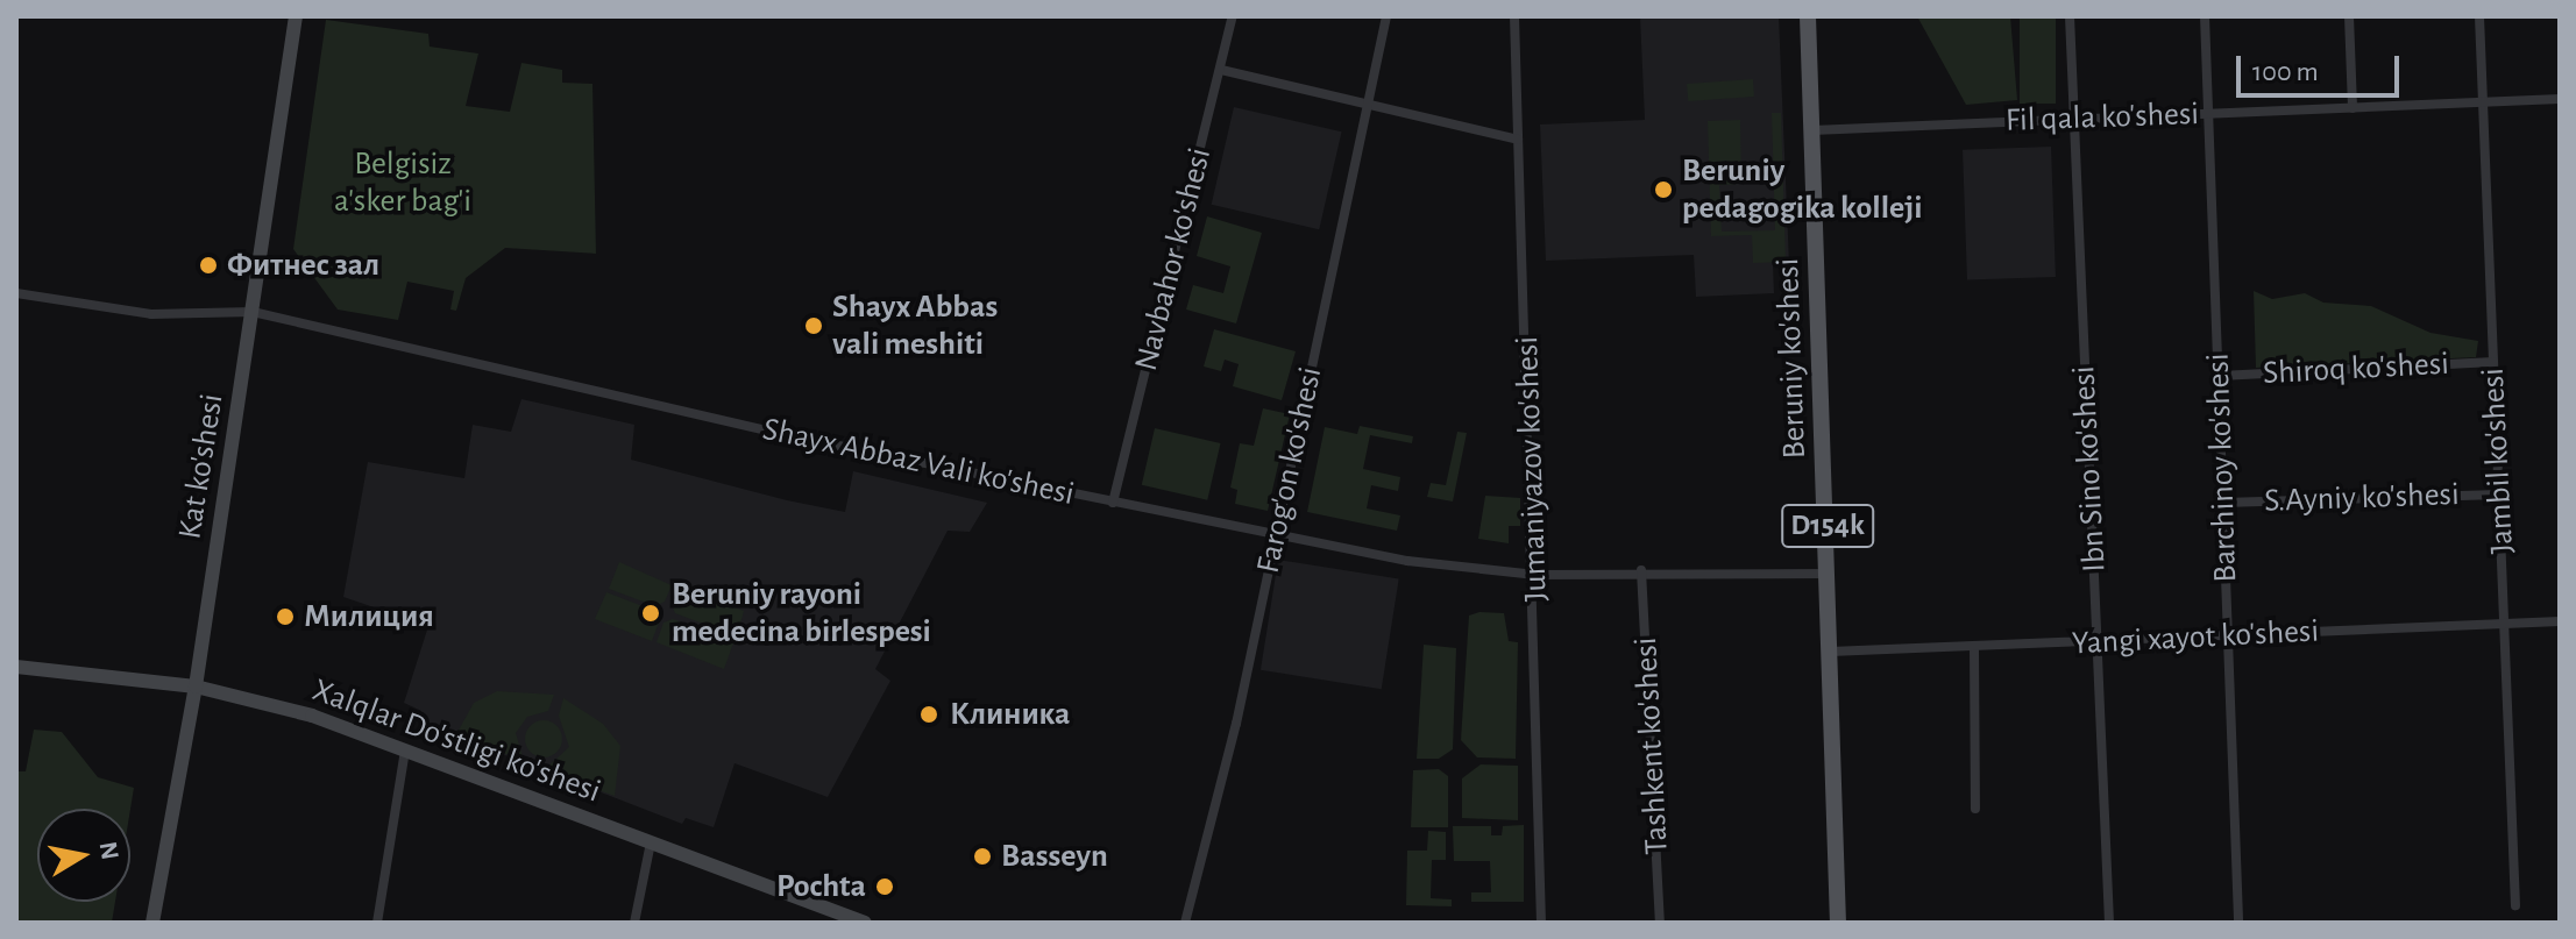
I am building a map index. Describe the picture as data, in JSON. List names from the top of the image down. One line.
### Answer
{"streets":{"main road":["Beruniy ko'shesi","D154k"],"street":["Fil qala ko'shesi","Navbahor ko'shesi","Shiroq ko'shesi","Jambil ko'shesi","Shayx Abbaz Vali ko'shesi","Kat ko'shesi","Barchinoy ko'shesi","Jumaniyazov ko'shesi","Ibn Sino ko'shesi","Farog'on ko'shesi","S.Ayniy ko'shesi","Yangi xayot ko'shesi","Xalqlar Do'stligi ko'shesi","Tashkent ko'shesi"]},"crossings":[["Fil qala ko'shesi","Beruniy ko'shesi"],["Fil qala ko'shesi","Jambil ko'shesi"],["Fil qala ko'shesi","Barchinoy ko'shesi"],["Fil qala ko'shesi","Ibn Sino ko'shesi"],["Navbahor ko'shesi","Shayx Abbaz Vali ko'shesi"],["Beruniy ko'shesi","Shayx Abbaz Vali ko'shesi"],["Beruniy ko'shesi","Yangi xayot ko'shesi"],["Shiroq ko'shesi","Jambil ko'shesi"],["Shiroq ko'shesi","Barchinoy ko'shesi"],["Jambil ko'shesi","S.Ayniy ko'shesi"],["Jambil ko'shesi","Yangi xayot ko'shesi"],["Shayx Abbaz Vali ko'shesi","Kat ko'shesi"],["Shayx Abbaz Vali ko'shesi","Jumaniyazov ko'shesi"],["Shayx Abbaz Vali ko'shesi","Farog'on ko'shesi"],["Shayx Abbaz Vali ko'shesi","Tashkent ko'shesi"],["Kat ko'shesi","Xalqlar Do'stligi ko'shesi"],["Barchinoy ko'shesi","S.Ayniy ko'shesi"],["Barchinoy ko'shesi","Yangi xayot ko'shesi"],["Ibn Sino ko'shesi","Yangi xayot ko'shesi"]],"parks":["Belgisiz a'sker bag'i"],"places":["Beruniy pedagogika kolleji","Фитнес зал","Shayx Abbas vali meshiti","Beruniy rayoni medecina birlespesi","Милиция","Клиника","Basseyn","Pochta"],"scale_bar":"100 m","north":"right"}
